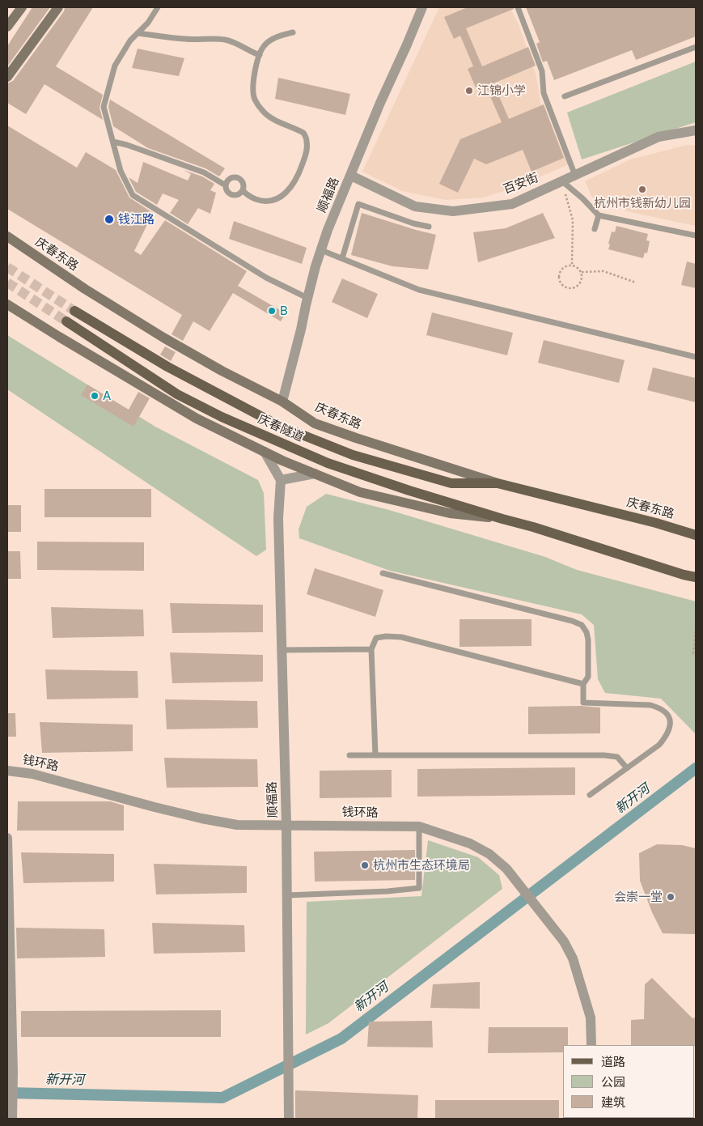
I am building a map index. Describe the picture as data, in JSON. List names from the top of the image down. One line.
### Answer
{"streets":{"main road":["庆春东路","庆春隧道"],"street":["百安街","顺福路","钱环路"]},"crossings":[["百安街","顺福路"],["顺福路","庆春东路"],["顺福路","钱环路"],["庆春东路","庆春隧道"]],"water":["新开河"],"places":["江锦小学","杭州市钱新幼儿园","钱江路","B","A","杭州市生态环境局","会崇一堂"],"legend":["道路","公园","建筑"]}
